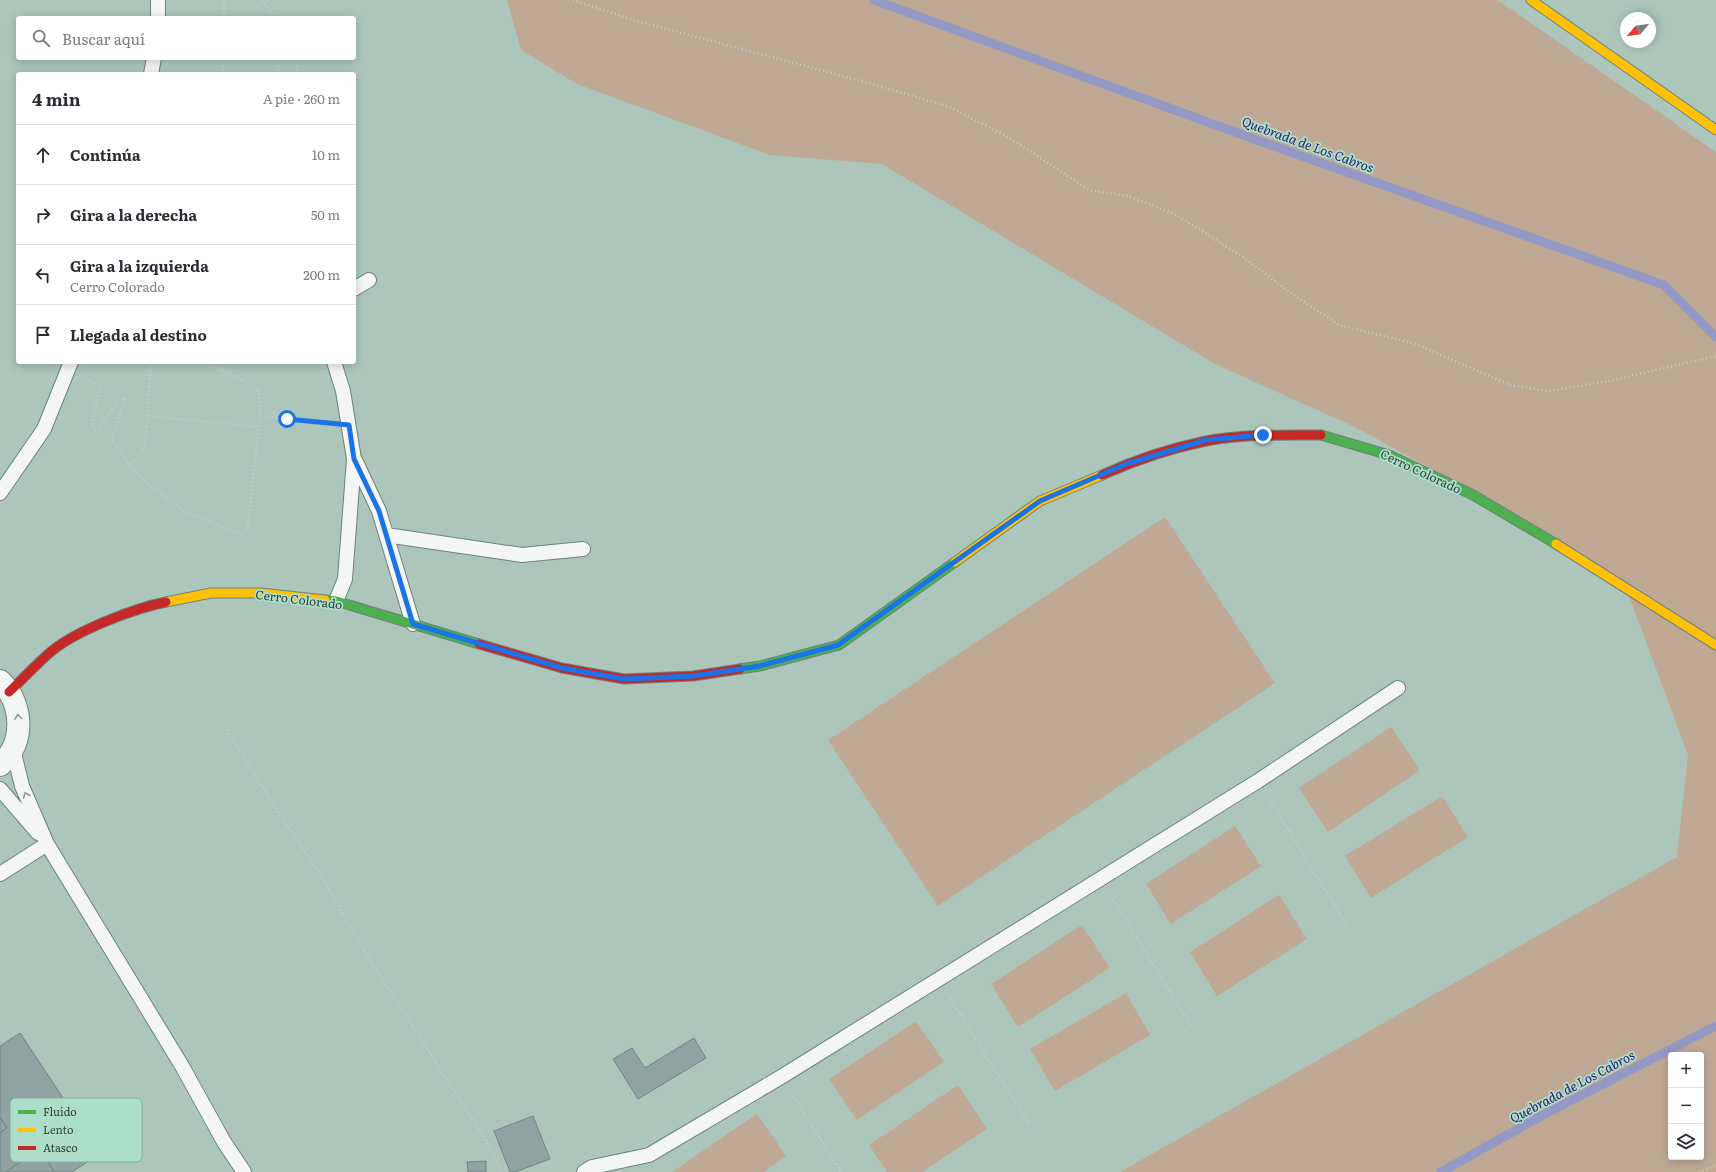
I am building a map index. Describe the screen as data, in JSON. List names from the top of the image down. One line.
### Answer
{"streets":{"street":["Cerro Colorado"]},"water":["Quebrada de Los Cabros"],"legend":["Fluido","Lento","Atasco"],"north":"bottom left","page":{"search":"Buscar aquí","heading":["4 min","A pie · 260 m"],"list":[["Continúa","10 m"],["Gira a la derecha","50 m"],["Gira a la izquierda","Cerro Colorado","200 m"],"Llegada al destino"],"map_buttons":["+","−"]}}
